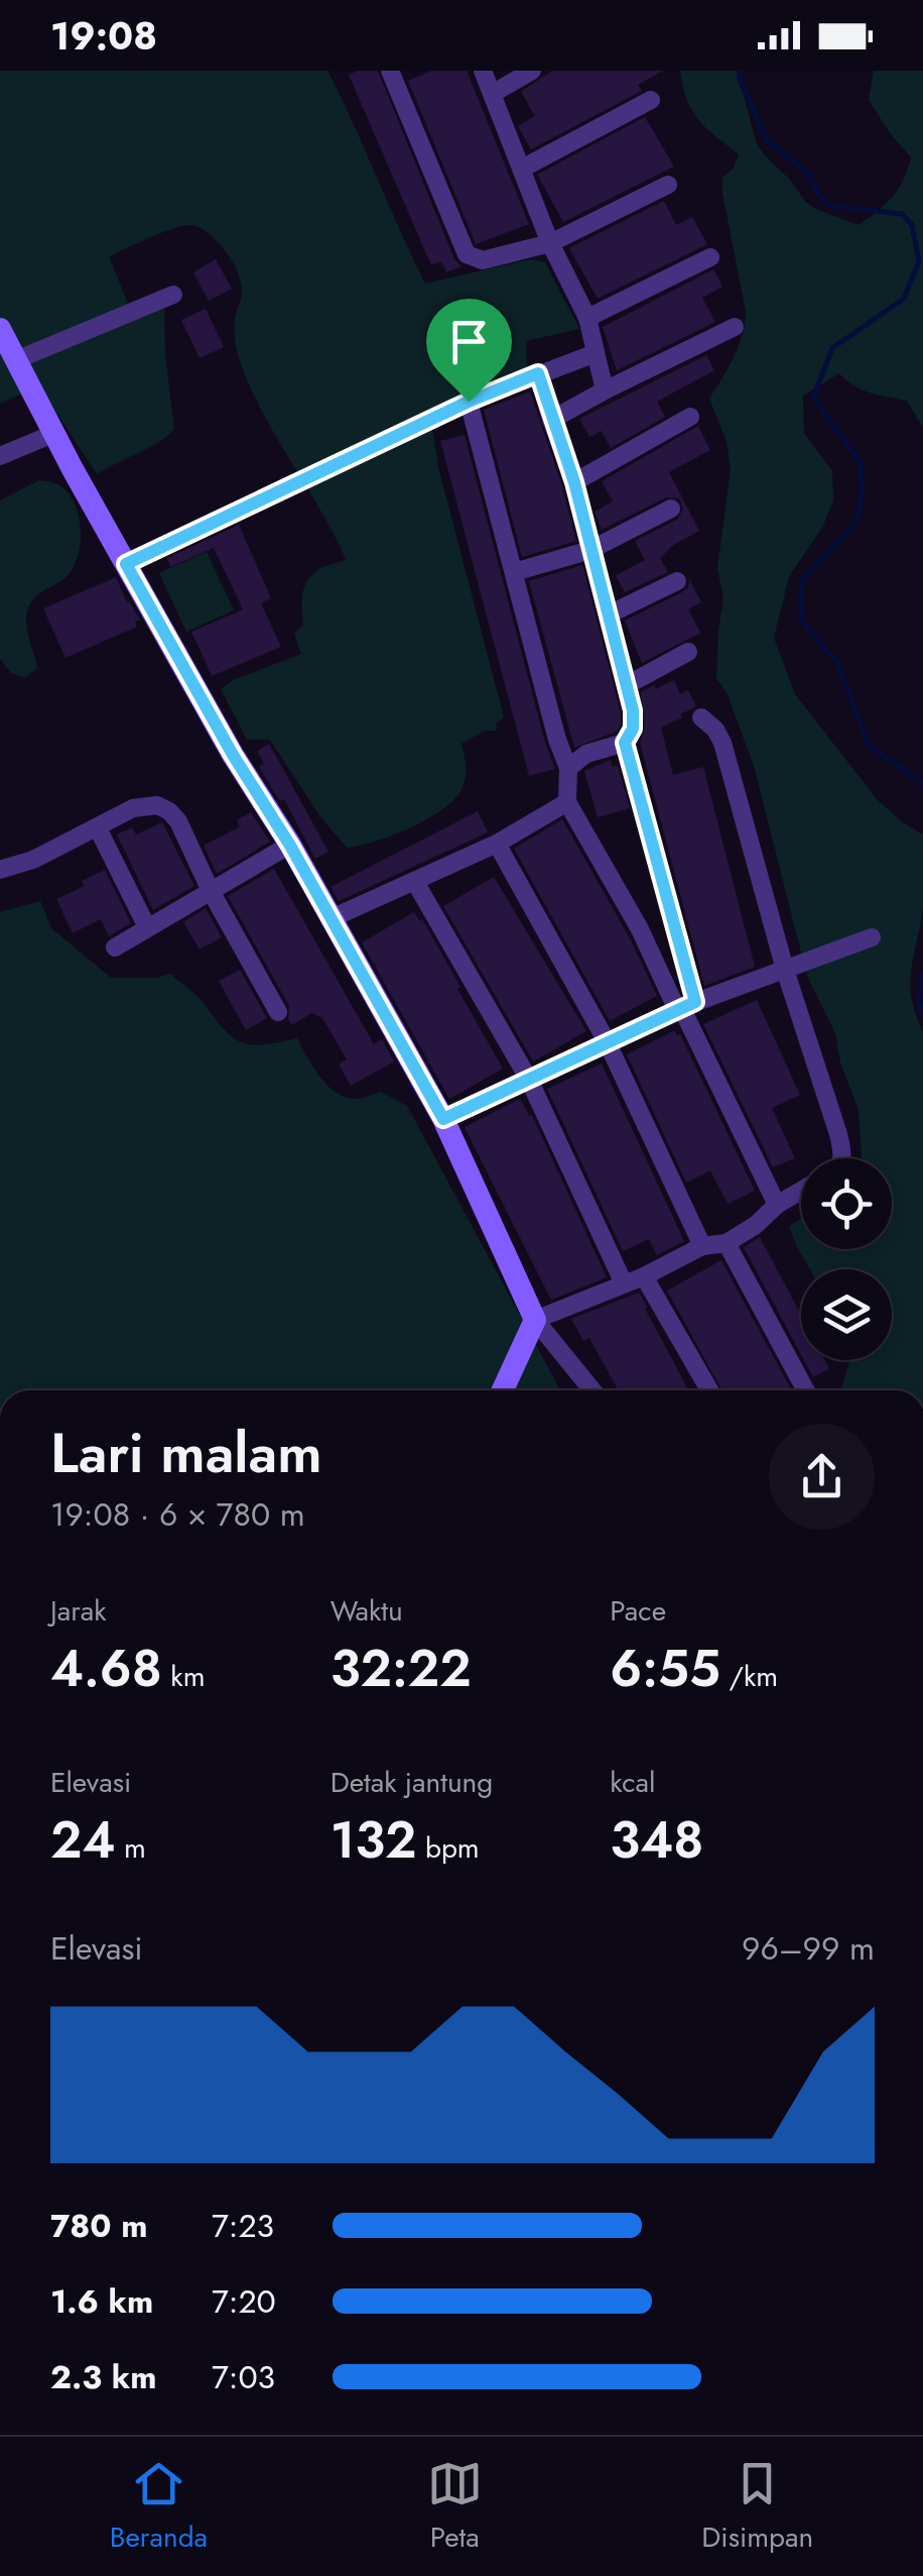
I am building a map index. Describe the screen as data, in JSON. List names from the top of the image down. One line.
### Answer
{"page":{"status":"19:08","heading":["Lari malam","19:08 · 6 × 780 m"],"stats":[["Jarak","4.68 km"],["Waktu","32:22"],["Pace","6:55 /km"],["Elevasi","24 m"],["Detak jantung","132 bpm"],["kcal","348"]],"chart":["Elevasi","96–99 m"],"list":[{"name":"780 m","note":"7:23"},{"name":"1.6 km","note":"7:20"},{"name":"2.3 km","note":"7:03"}],"tabs":["Beranda","Peta","Disimpan"]}}
